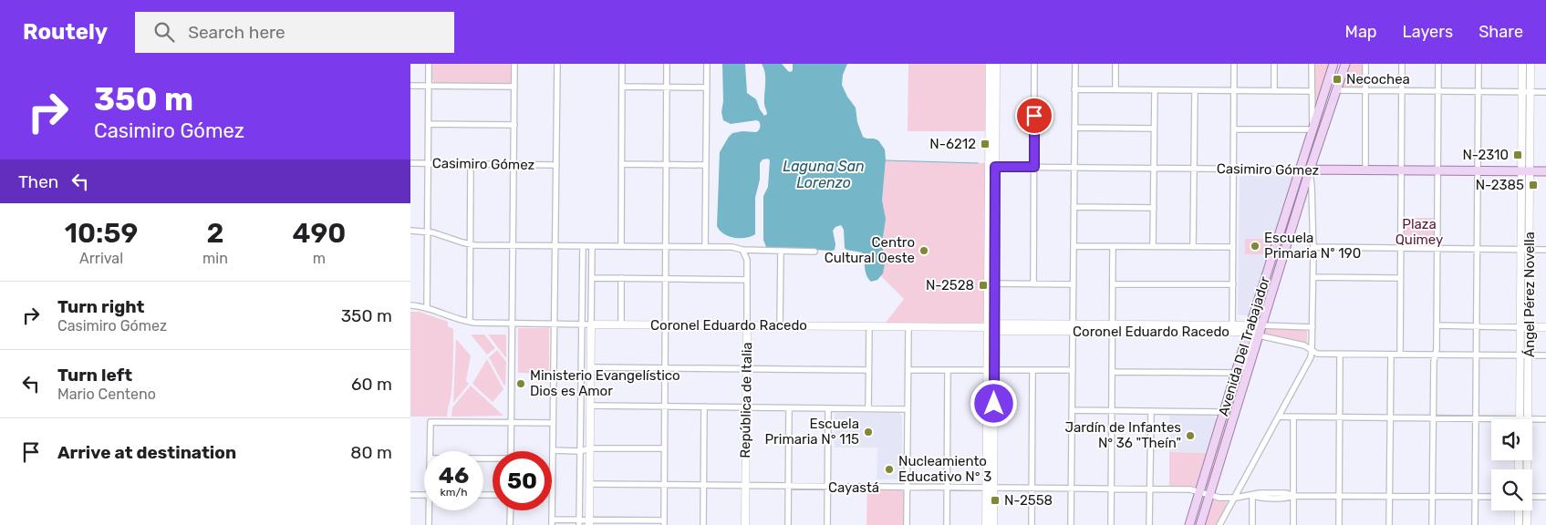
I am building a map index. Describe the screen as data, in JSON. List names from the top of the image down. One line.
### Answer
{"streets":{"main road":["Casimiro Gómez","Ángel Pérez Novella","Coronel Eduardo Racedo","Avenida Del Trabajador","República de Italia"],"street":["Cayastá"]},"crossings":[["Casimiro Gómez","Ángel Pérez Novella"],["Casimiro Gómez","Avenida Del Trabajador"],["Ángel Pérez Novella","Coronel Eduardo Racedo"],["Coronel Eduardo Racedo","Avenida Del Trabajador"],["Coronel Eduardo Racedo","República de Italia"],["Avenida Del Trabajador","Cayastá"],["República de Italia","Cayastá"]],"water":["Laguna San Lorenzo"],"parks":["Plaza Quimey"],"places":{"transit":["Necochea","N-6212","N-2310","N-2385","N-2528","N-2558"],"other":["Escuela Primaria Nº 190","Centro Cultural Oeste","Ministerio Evangelístico Dios es Amor","Escuela Primaria N° 115","Jardín de Infantes N° 36 \"Theín\"","Nucleamiento Educativo N° 3"]},"page":{"header":"Routely","search":"Search here","nav":["Map","Layers","Share"],"turn":["350 m","Casimiro Gómez"],"then":"Then","eta":["10:59","Arrival","2","min","490","m"],"list":[{"name":"Turn right","note":"Casimiro Gómez","value":"350 m"},{"name":"Turn left","note":"Mario Centeno","value":"60 m"},{"name":"Arrive at destination","value":"80 m"}],"speed":"46 km/h","limit":"50"}}
